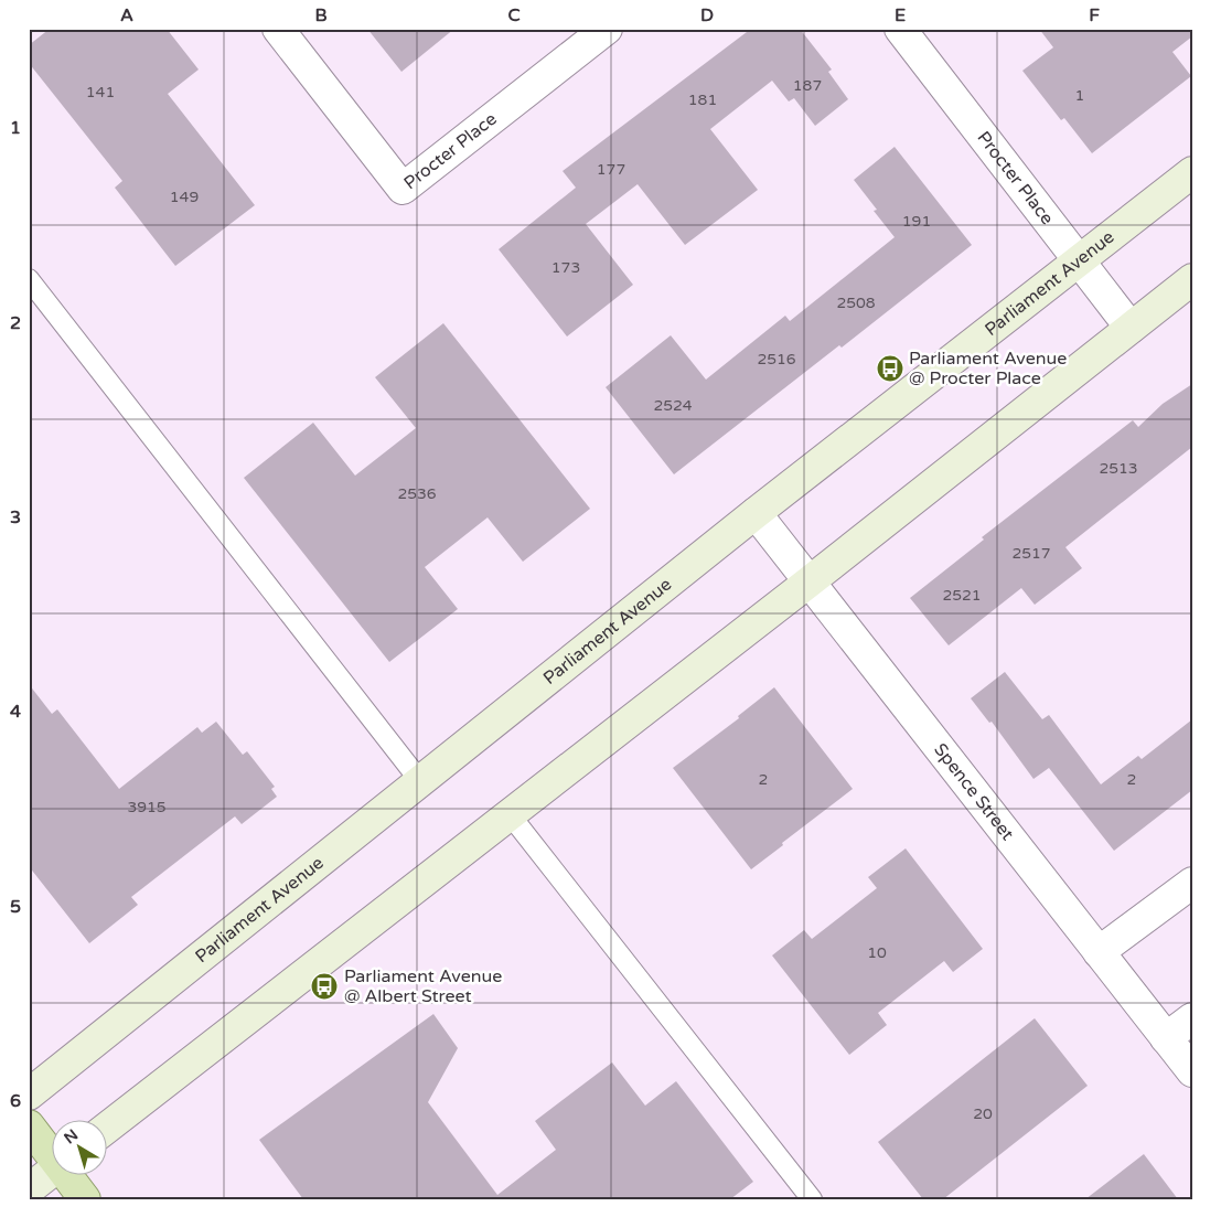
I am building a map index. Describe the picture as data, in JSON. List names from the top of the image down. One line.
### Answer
{"streets":{"street":["Procter Place","Parliament Avenue","Spence Street"]},"crossings":[["Procter Place","Parliament Avenue"],["Parliament Avenue","Spence Street"]],"places":{"bus stop":["Parliament Avenue @ Procter Place","Parliament Avenue @ Albert Street"]},"house_numbers":["187","141","1","181","177","149","191","173","2508","2516","2524","2513","2536","2517","2521","2","2","3915","10","20"],"north":"top left","grid":{"columns":["A","B","C","D","E","F"],"rows":["1","2","3","4","5","6"]}}
